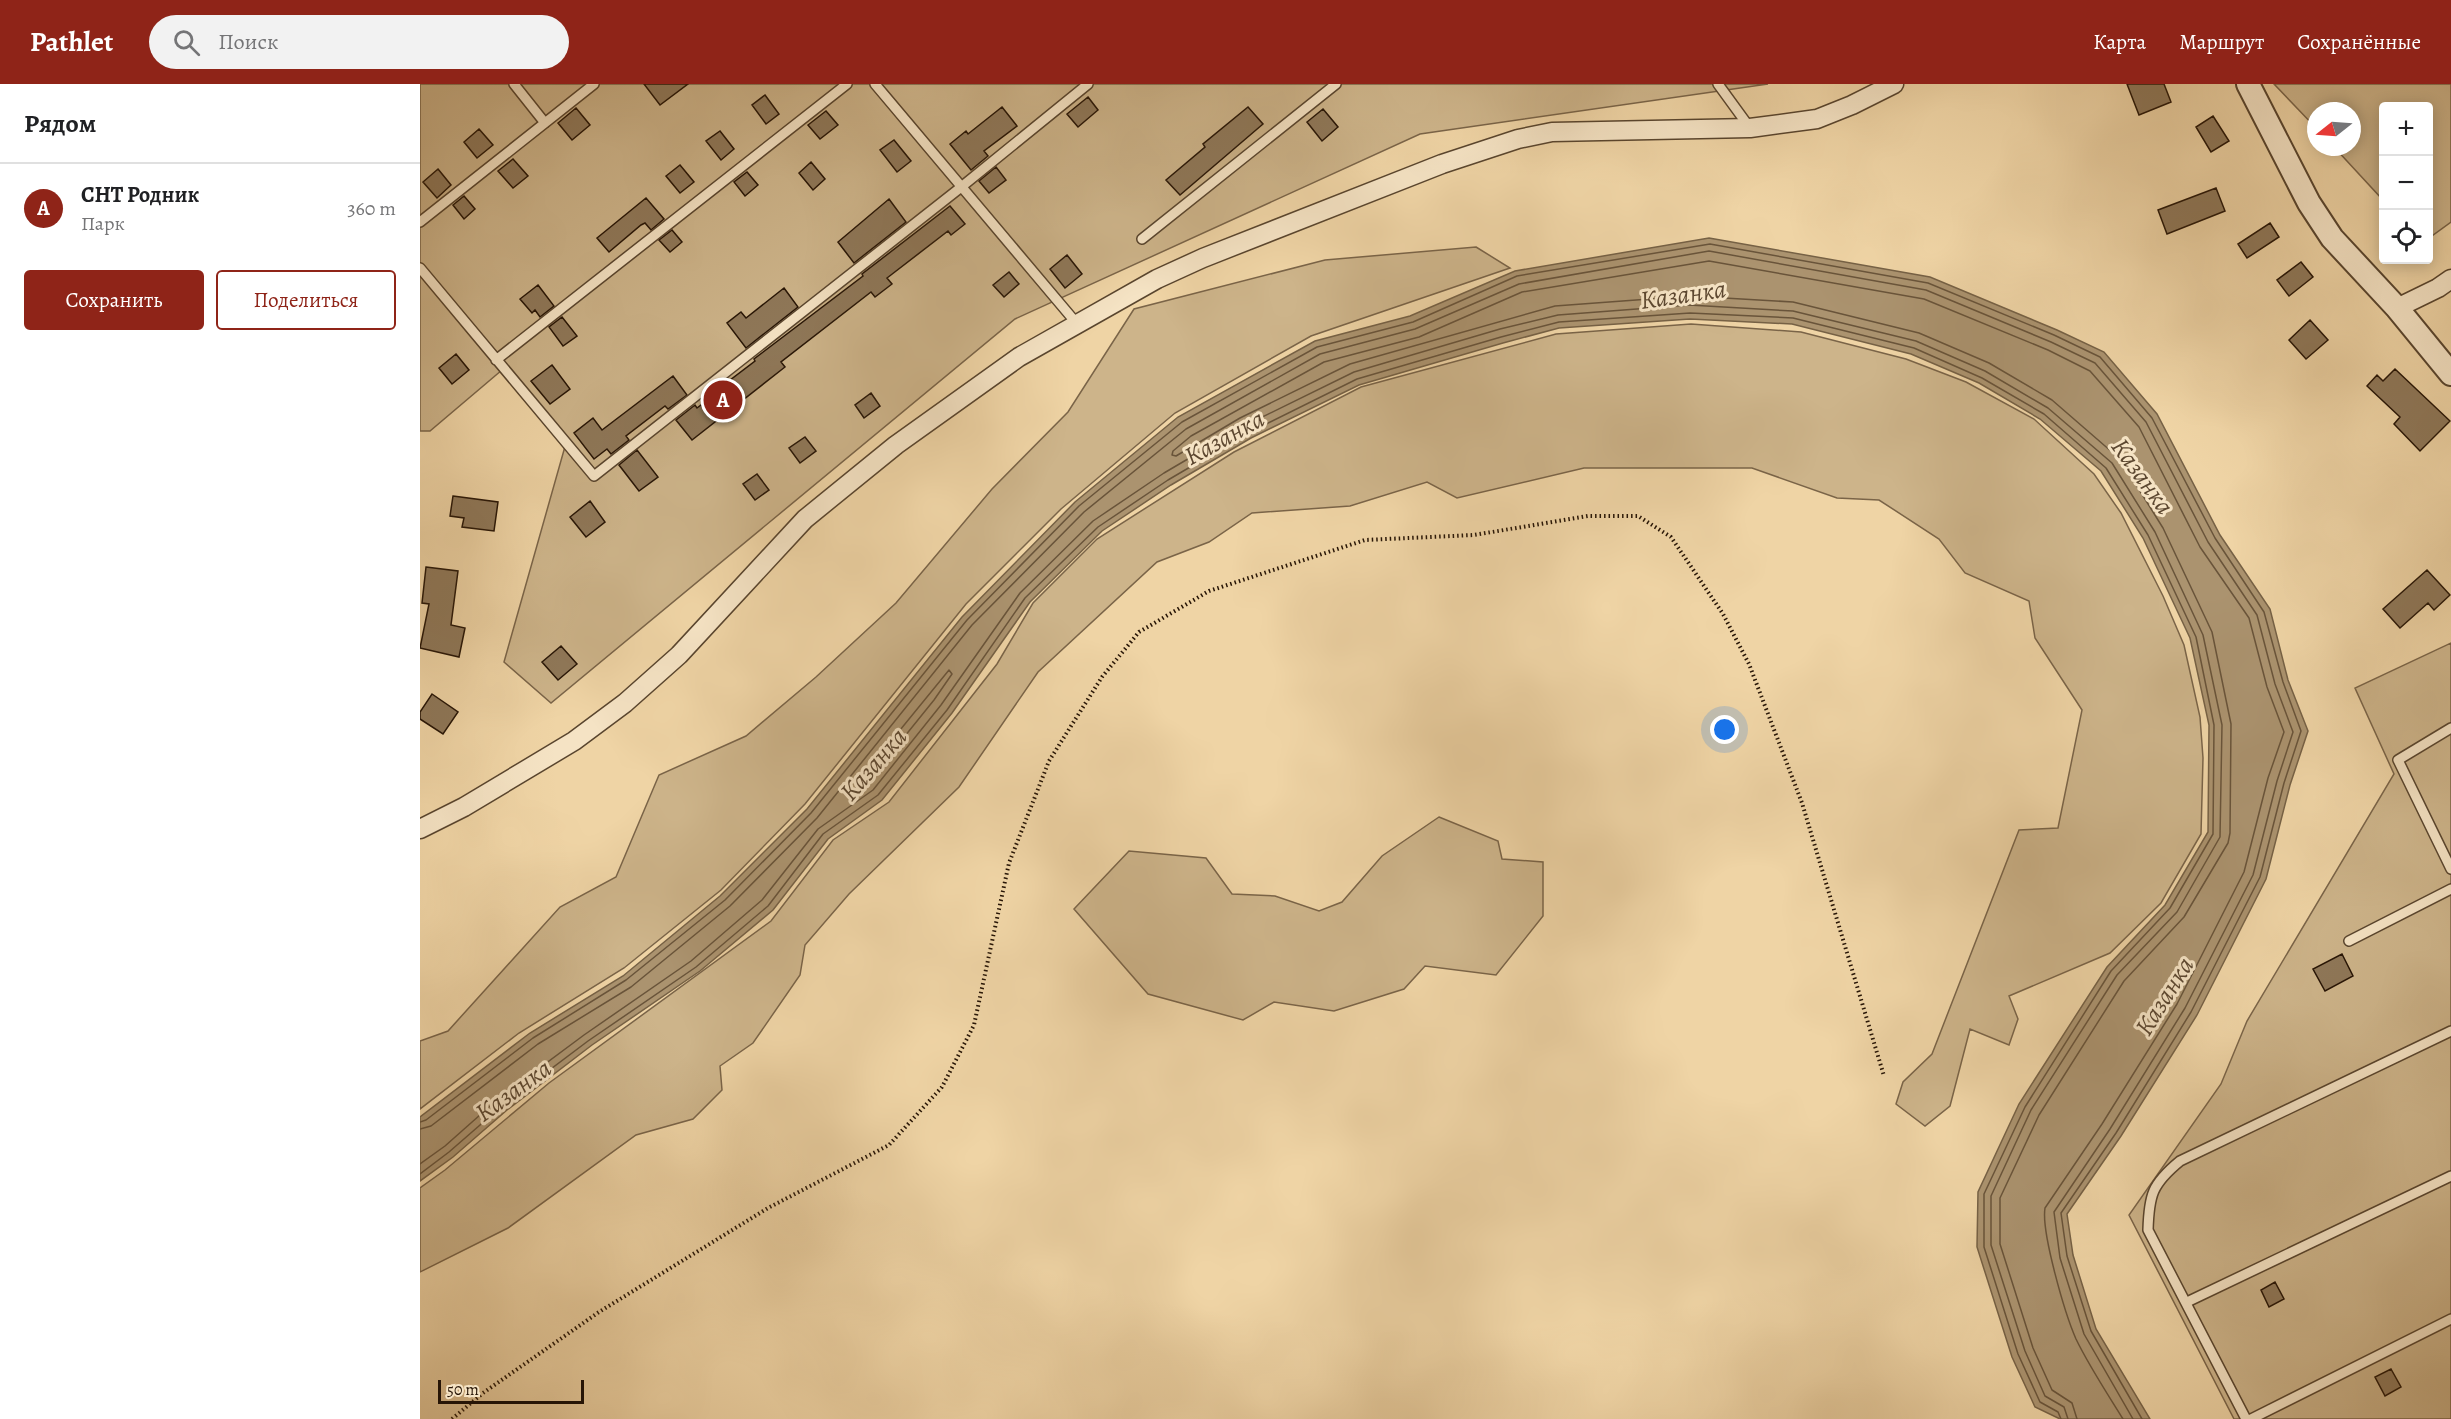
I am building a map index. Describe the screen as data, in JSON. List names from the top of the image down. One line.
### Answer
{"water":["Казанка"],"scale_bar":"50 m","north":"left","page":{"header":"Pathlet","search":"Поиск","nav":["Карта","Маршрут","Сохранённые"],"heading":"Рядом","map_buttons":["+","−"],"list":[{"mark":"A","name":"СНТ Родник","note":"Парк","value":"360 m"}],"buttons":["Сохранить","Поделиться"],"pins":"A","scale":"50 m"}}
